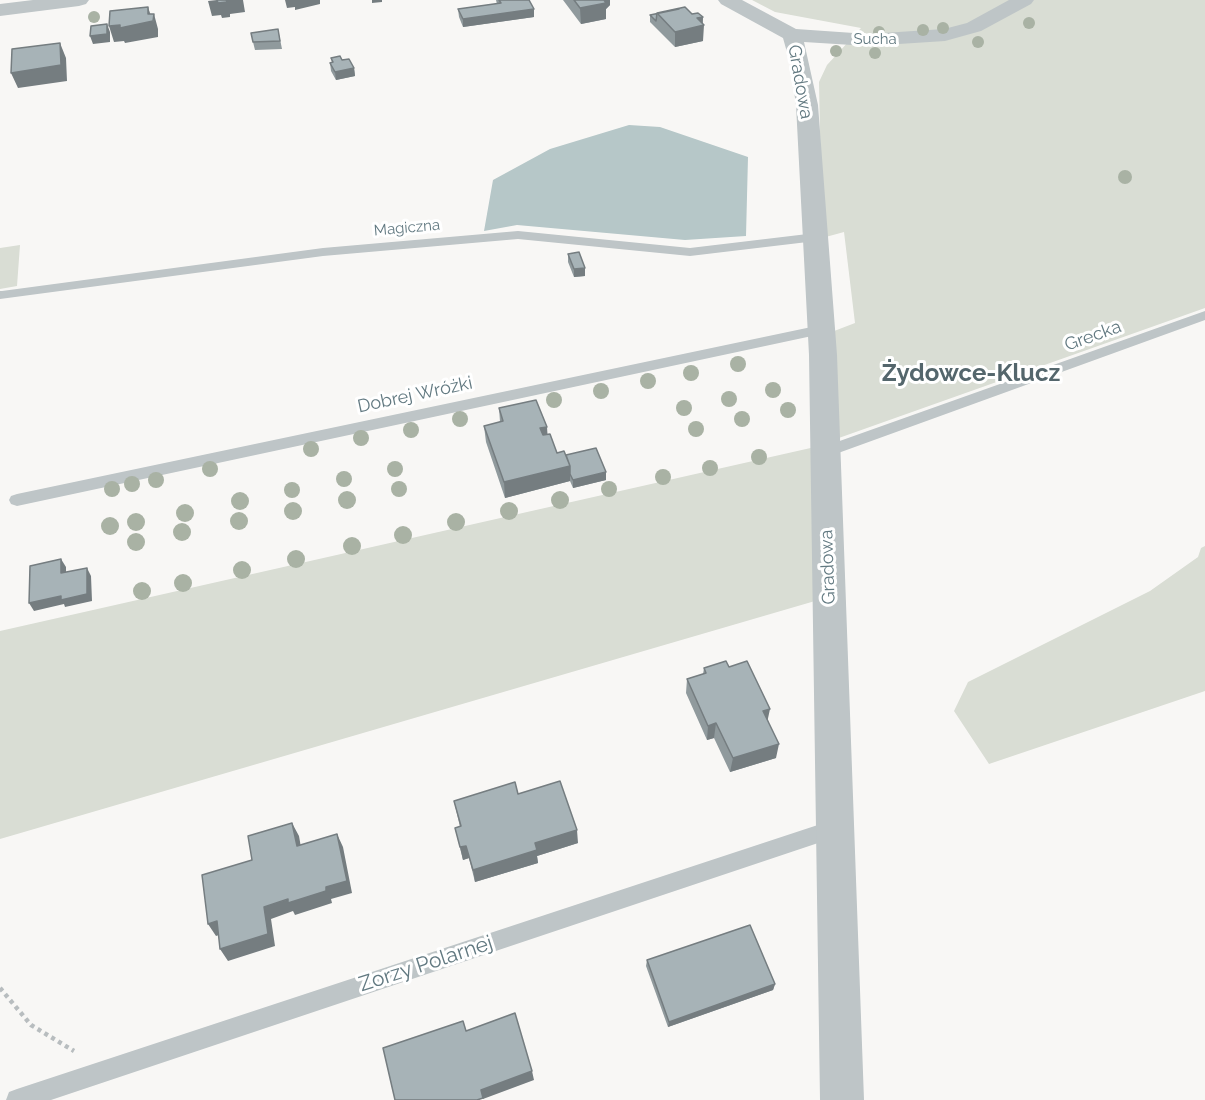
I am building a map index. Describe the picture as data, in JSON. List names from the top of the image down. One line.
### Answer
{"streets":{"street":["Sucha","Gradowa"],"lane":["Magiczna","Grecka","Dobrej Wróżki","Zorzy Polarnej"]},"crossings":[["Sucha","Gradowa"],["Gradowa","Magiczna"],["Gradowa","Grecka"],["Gradowa","Dobrej Wróżki"],["Gradowa","Zorzy Polarnej"]],"districts":["Żydowce-Klucz"]}
